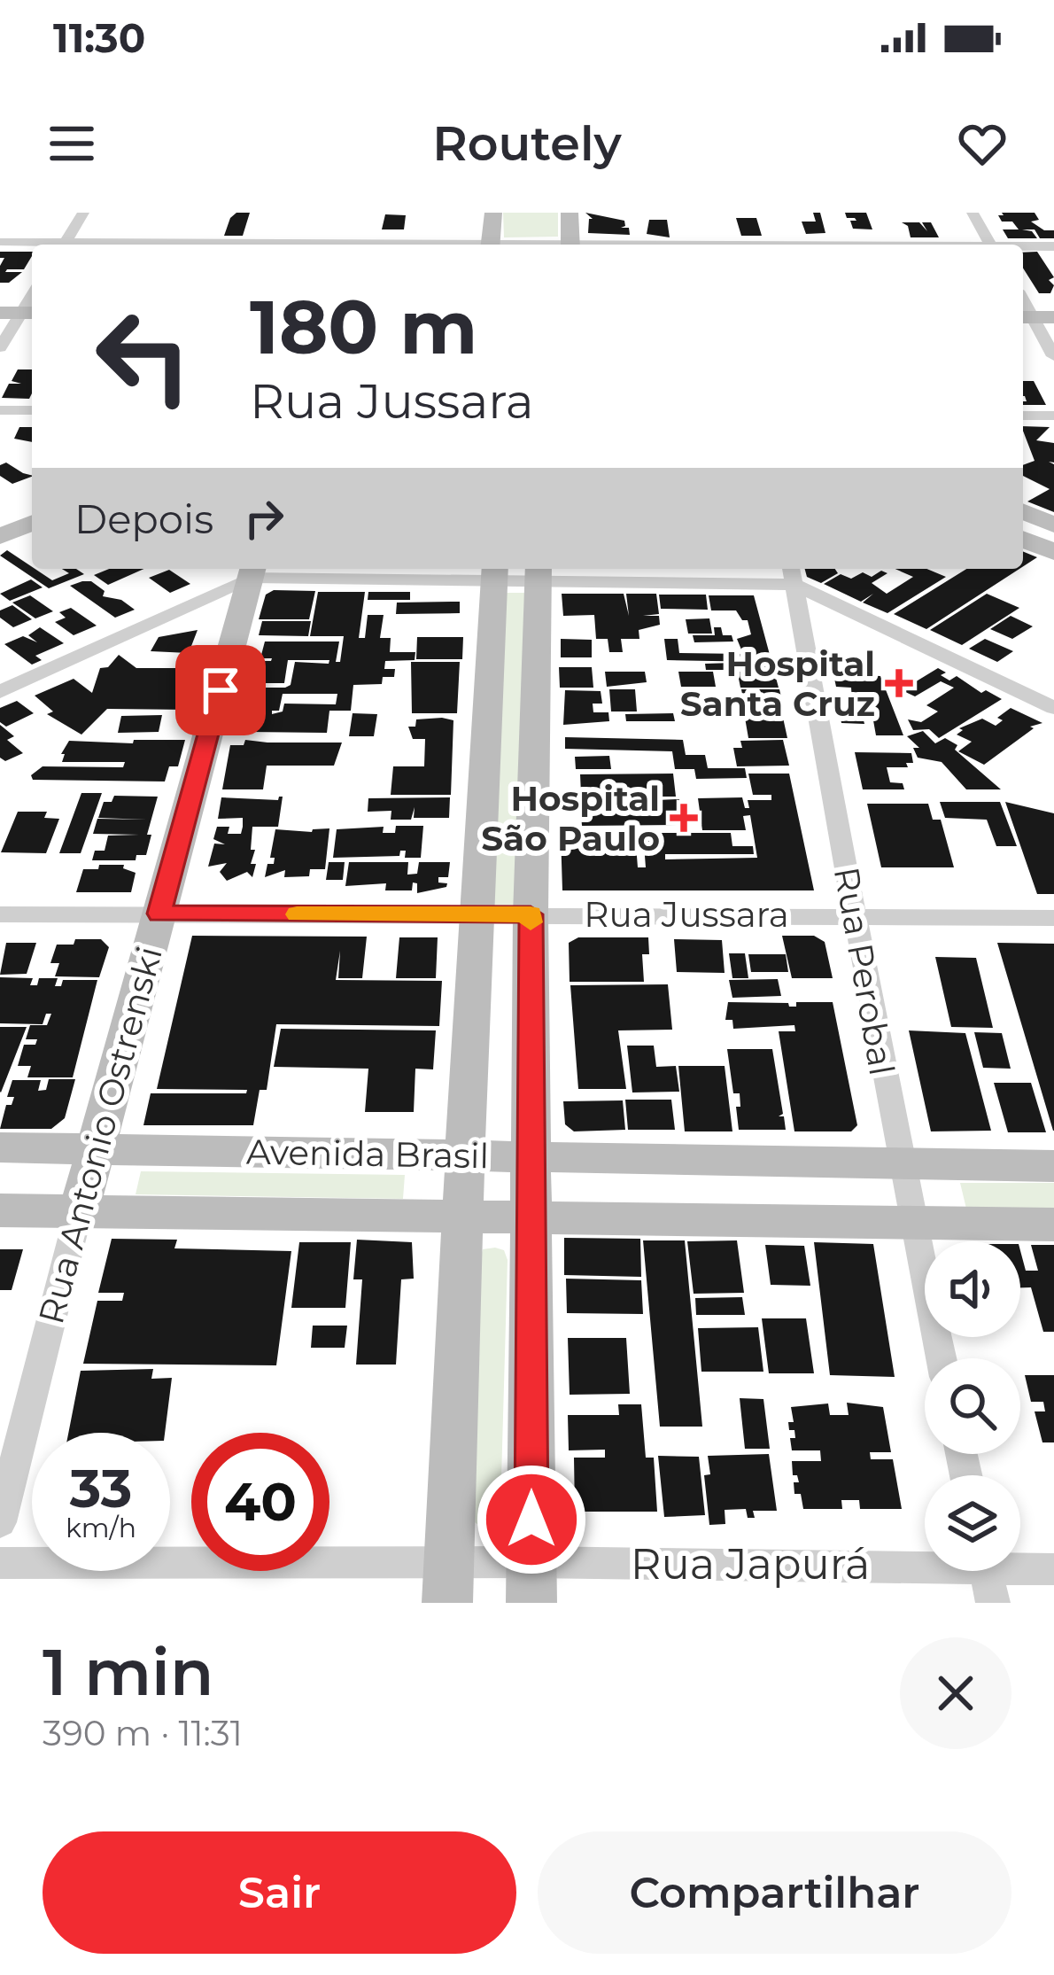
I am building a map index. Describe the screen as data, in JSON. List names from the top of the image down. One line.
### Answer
{"streets":{"street":["Rua Jussara","Rua Perobal","Rua Antonio Ostrenski","Avenida Brasil","Rua Japurá"]},"crossings":[["Rua Jussara","Rua Perobal"],["Rua Jussara","Rua Antonio Ostrenski"],["Rua Perobal","Avenida Brasil"],["Rua Antonio Ostrenski","Avenida Brasil"]],"places":{"health":["Hospital Santa Cruz","Hospital São Paulo"]},"page":{"status":"11:30","header":"Routely","turn":["180 m","Rua Jussara"],"then":"Depois","speed":"33 km/h","limit":"40","heading":["1 min","390 m · 11:31"],"buttons":["Sair","Compartilhar"]}}
